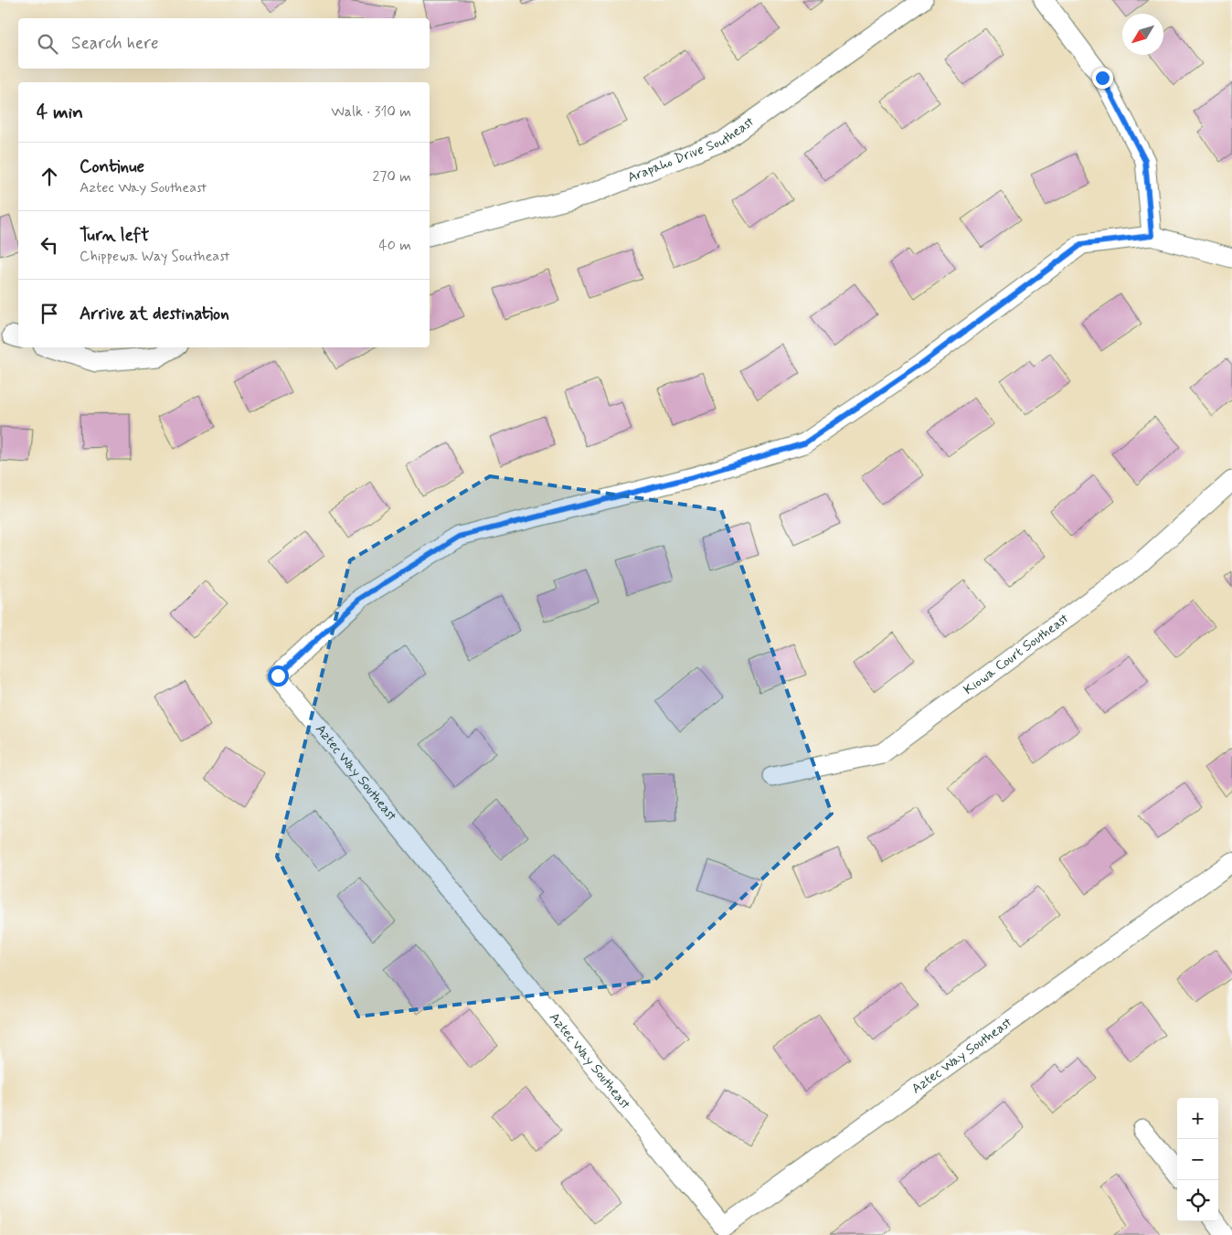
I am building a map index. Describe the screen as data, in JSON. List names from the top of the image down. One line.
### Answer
{"streets":{"street":["Arapaho Drive Southeast","Kiowa Court Southeast","Aztec Way Southeast"]},"north":"bottom left","page":{"search":"Search here","heading":["4 min","Walk · 310 m"],"list":[["Continue","Aztec Way Southeast","270 m"],["Turn left","Chippewa Way Southeast","40 m"],"Arrive at destination"],"map_buttons":["+","−"]}}
